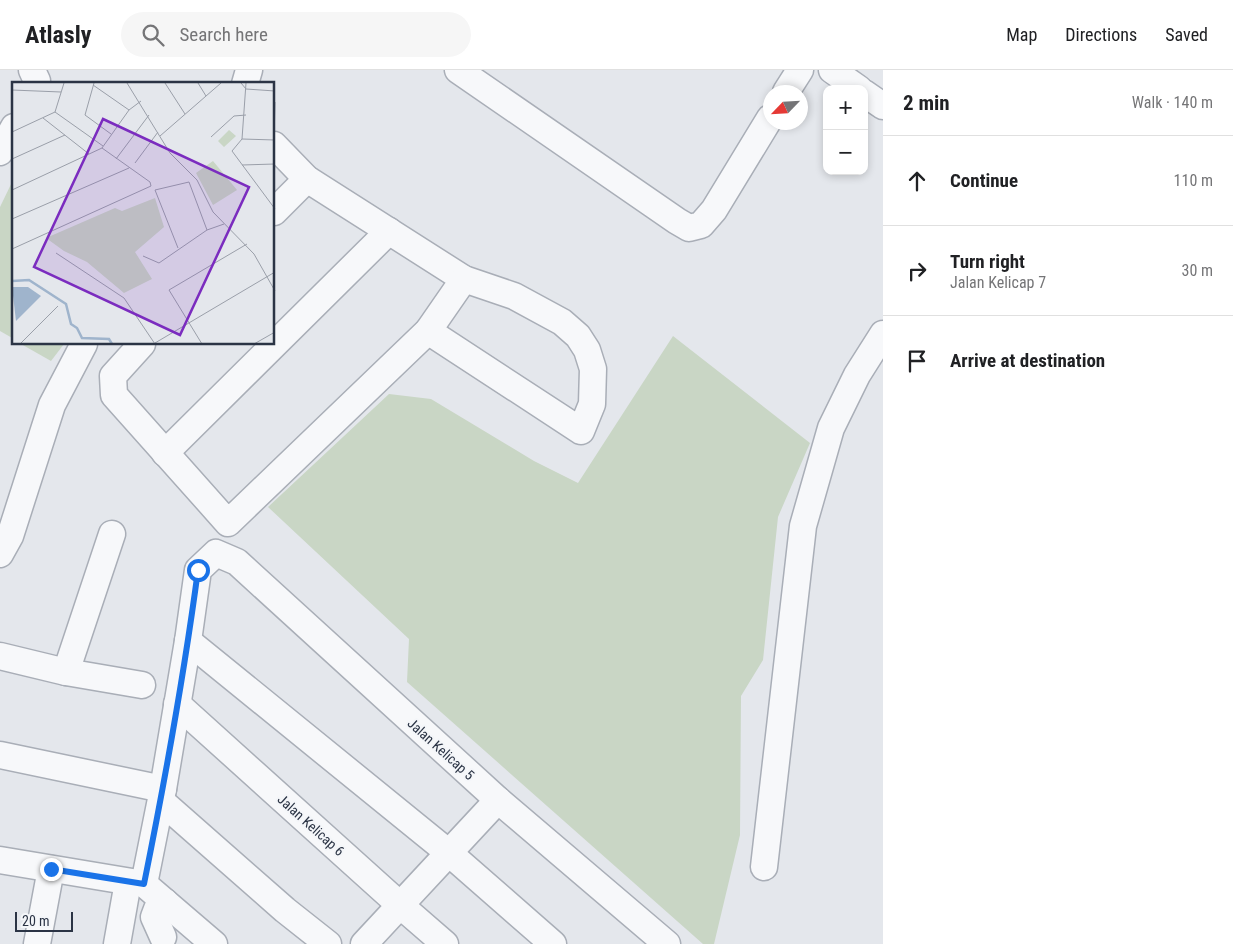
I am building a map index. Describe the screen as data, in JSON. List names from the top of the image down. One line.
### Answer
{"streets":{"street":["Jalan Kelicap 5","Jalan Kelicap 6"]},"scale_bar":"20 m","north":"bottom left","page":{"header":"Atlasly","search":"Search here","nav":["Map","Directions","Saved"],"heading":["2 min","Walk · 140 m"],"map_buttons":["+","−"],"list":[["Continue","110 m"],["Turn right","Jalan Kelicap 7","30 m"],"Arrive at destination"],"scale":"20 m"}}
